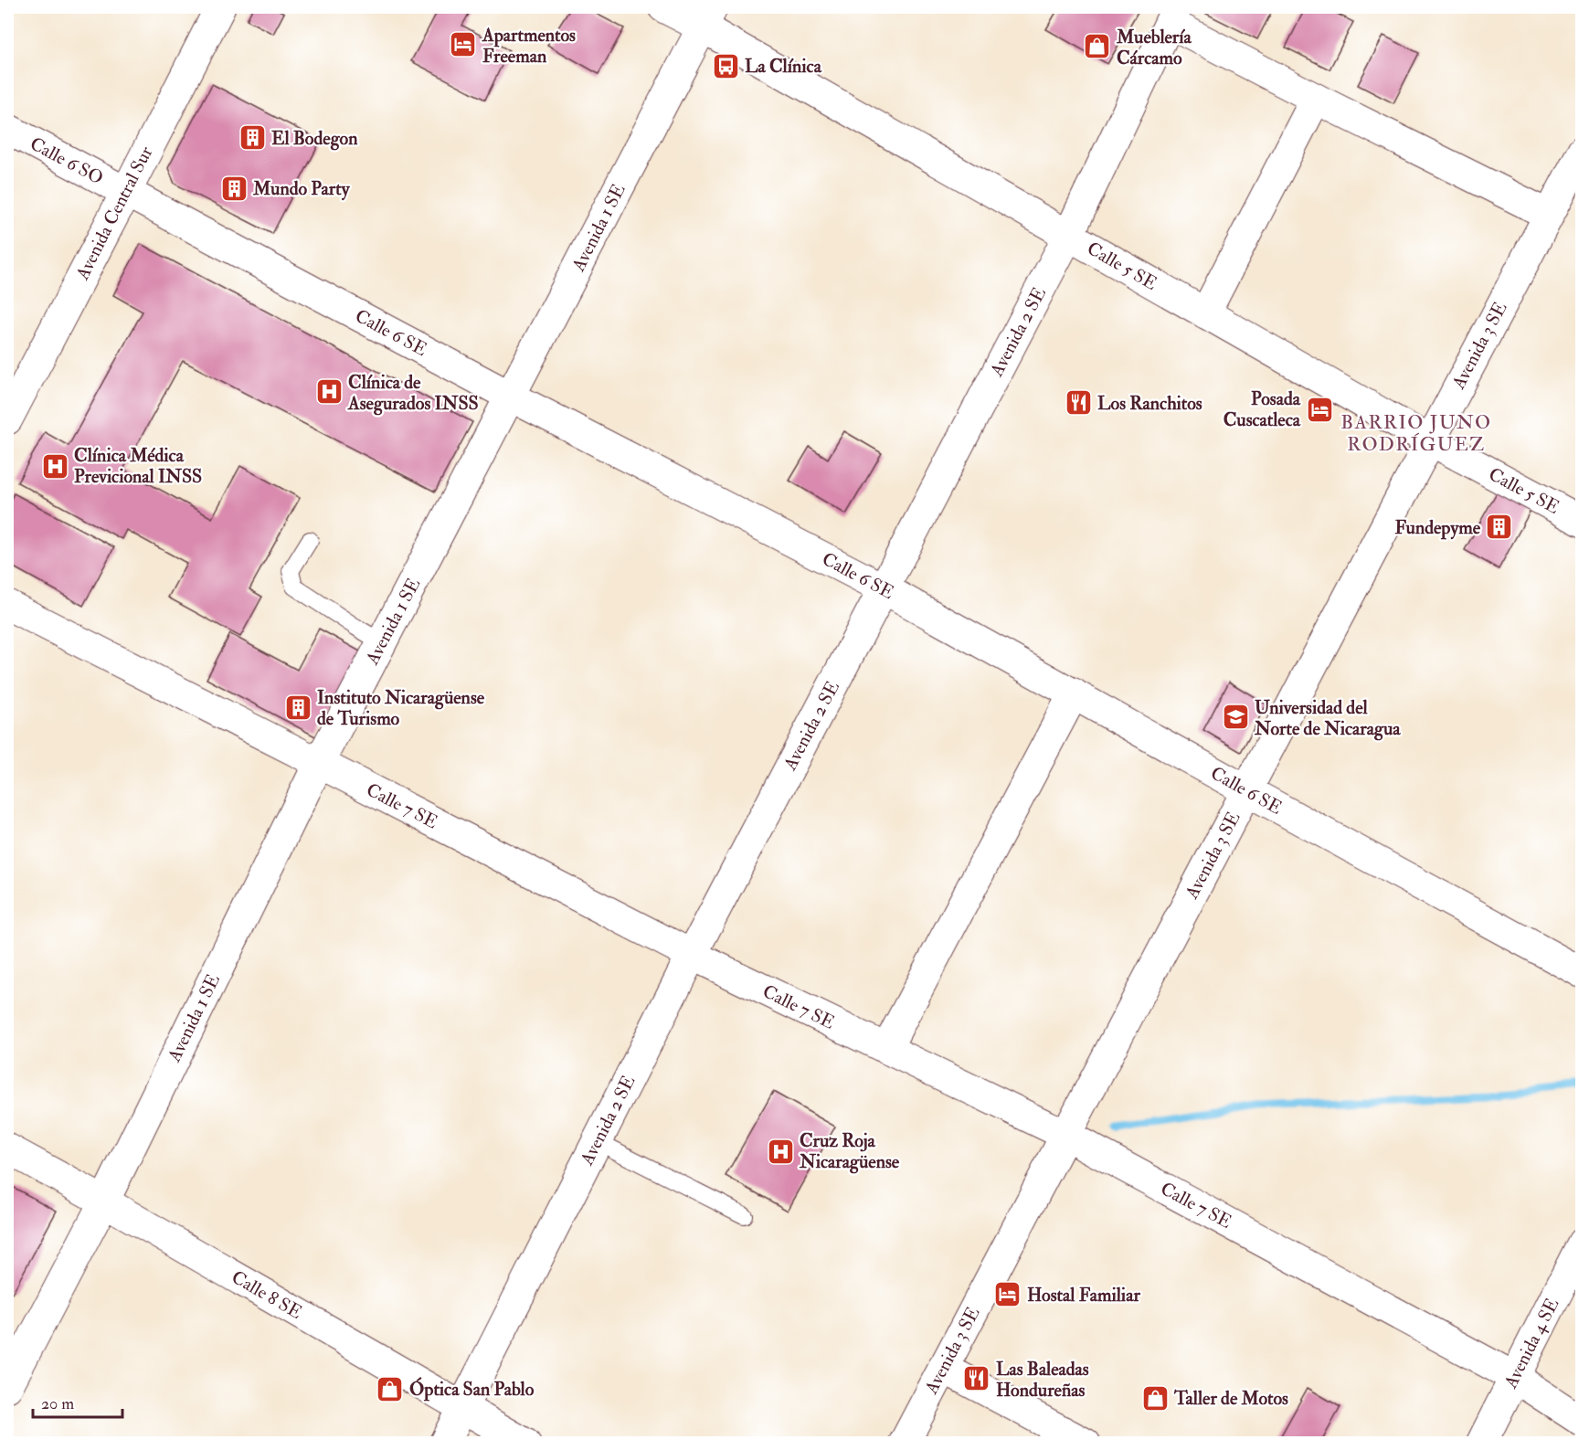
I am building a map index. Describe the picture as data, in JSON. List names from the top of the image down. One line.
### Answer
{"streets":{"street":["Calle 6 SO","Avenida Central Sur","Avenida 1 SE","Calle 5 SE","Avenida 2 SE","Calle 6 SE","Avenida 3 SE","Calle 7 SE","Calle 8 SE","Avenida 4 SE"]},"crossings":[["Calle 6 SO","Avenida Central Sur"],["Calle 6 SO","Calle 6 SE"],["Avenida Central Sur","Calle 6 SE"],["Avenida 1 SE","Calle 5 SE"],["Avenida 1 SE","Calle 6 SE"],["Avenida 1 SE","Calle 7 SE"],["Avenida 1 SE","Calle 8 SE"],["Calle 5 SE","Avenida 2 SE"],["Calle 5 SE","Avenida 3 SE"],["Avenida 2 SE","Calle 6 SE"],["Avenida 2 SE","Calle 7 SE"],["Avenida 2 SE","Calle 8 SE"],["Calle 6 SE","Avenida 3 SE"],["Avenida 3 SE","Calle 7 SE"],["Calle 7 SE","Avenida 4 SE"]],"districts":["BARRIO JUNO RODRÍGUEZ"],"places":{"hotel":["Apartmentos Freeman","Posada Cuscatleca","Hostal Familiar"],"shop":["Mueblería Cárcamo","Óptica San Pablo","Taller de Motos"],"bus stop":["La Clínica"],"building":["El Bodegon","Mundo Party","Fundepyme","Instituto Nicaragüense de Turismo"],"hospital":["Clínica de Asegurados INSS","Clínica Médica Previcional INSS","Cruz Roja Nicaragüense"],"restaurant":["Los Ranchitos","Las Baleadas Hondureñas"],"school or university":["Universidad del Norte de Nicaragua"]},"scale_bar":"20 m"}
